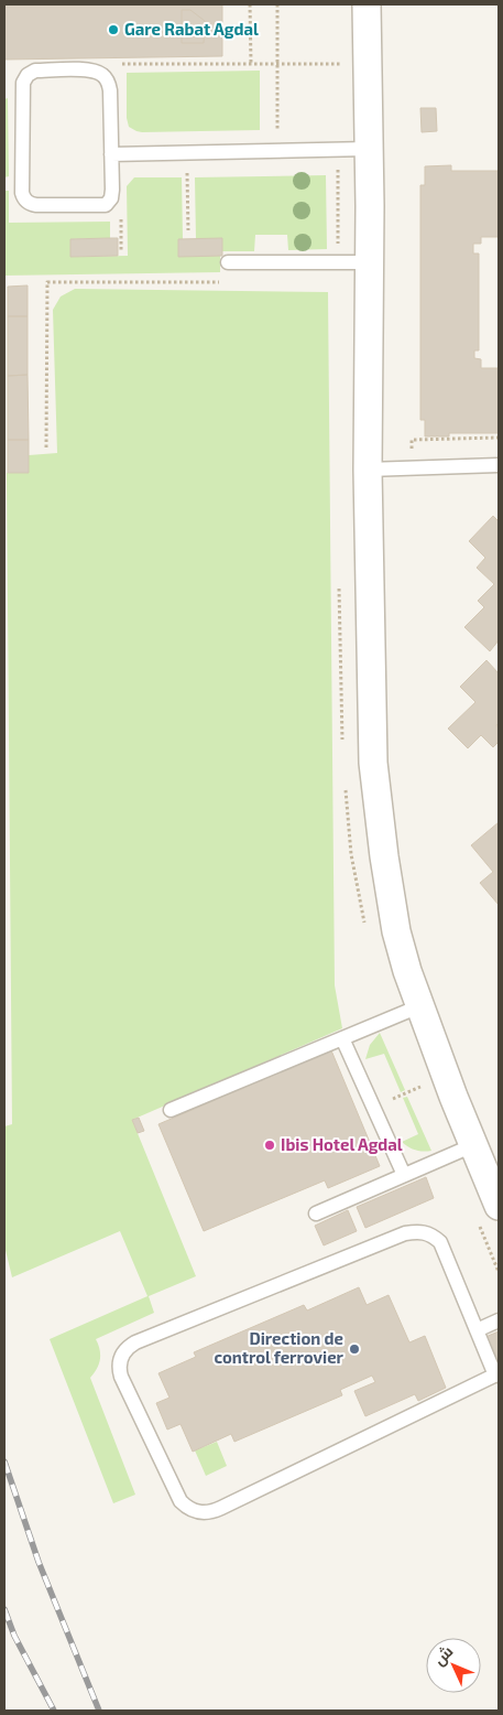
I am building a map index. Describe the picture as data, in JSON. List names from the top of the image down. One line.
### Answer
{"places":["Gare Rabat Agdal","Ibis Hotel Agdal","Direction de control ferrovier"],"north":"top left"}
